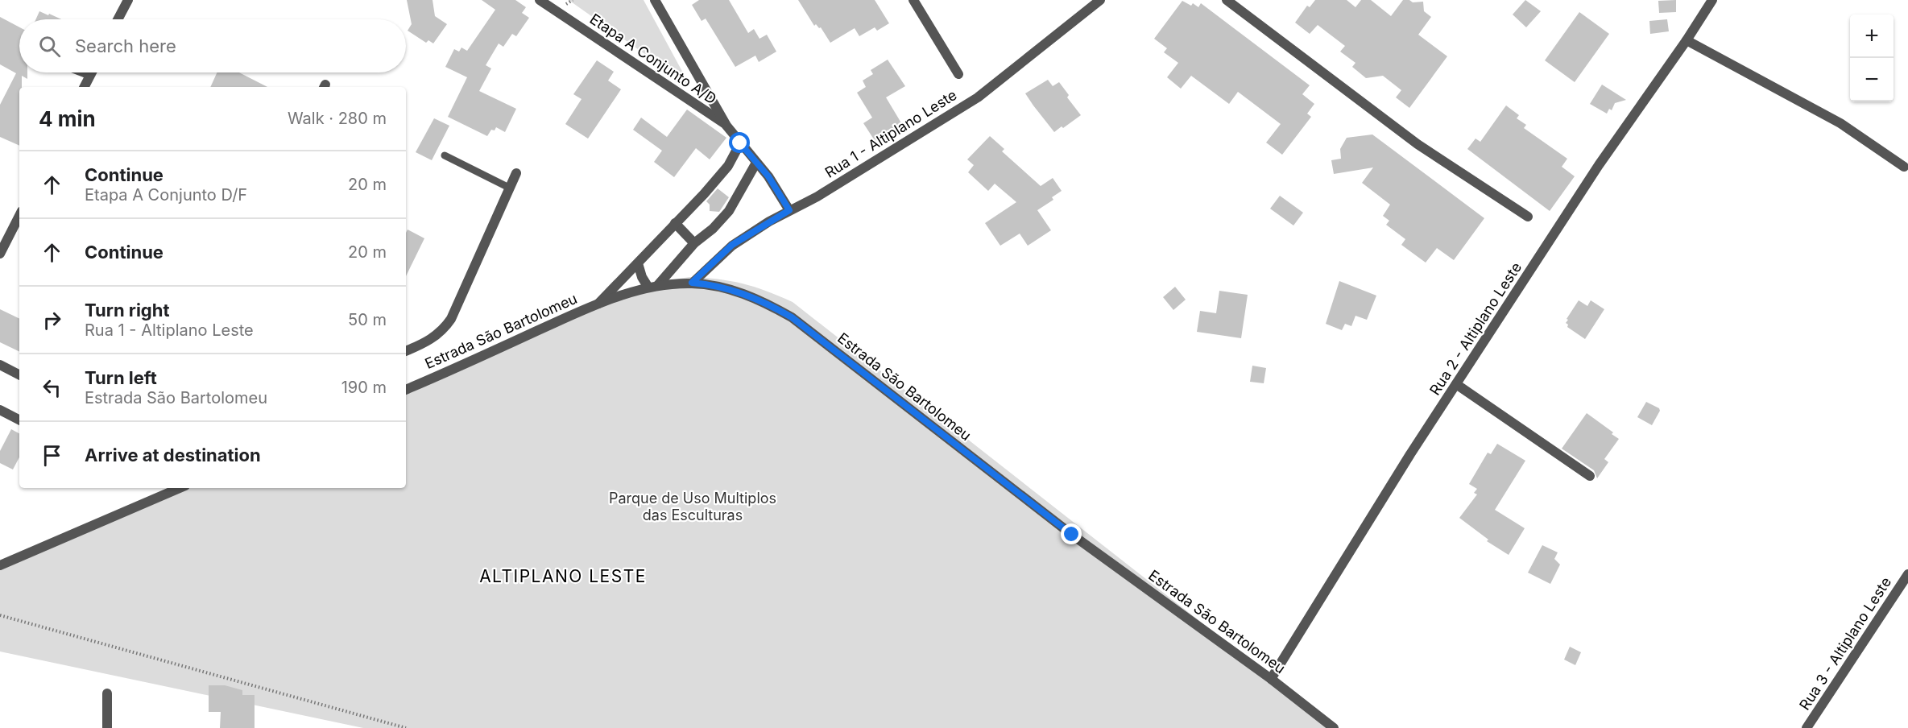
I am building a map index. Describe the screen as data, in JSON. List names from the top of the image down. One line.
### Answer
{"streets":{"street":["Etapa A Conjunto A/D","Rua 1 - Altiplano Leste","Rua 2 - Altiplano Leste","Estrada São Bartolomeu","Rua 3 - Altiplano Leste"]},"crossings":[["Rua 1 - Altiplano Leste","Estrada São Bartolomeu"],["Rua 2 - Altiplano Leste","Estrada São Bartolomeu"]],"districts":["ALTIPLANO LESTE"],"parks":["Parque de Uso Multiplos das Esculturas"],"page":{"map_buttons":["+","−"],"search":"Search here","heading":["4 min","Walk · 280 m"],"list":[["Continue","Etapa A Conjunto D/F","20 m"],["Continue","20 m"],["Turn right","Rua 1 - Altiplano Leste","50 m"],["Turn left","Estrada São Bartolomeu","190 m"],"Arrive at destination"]}}
